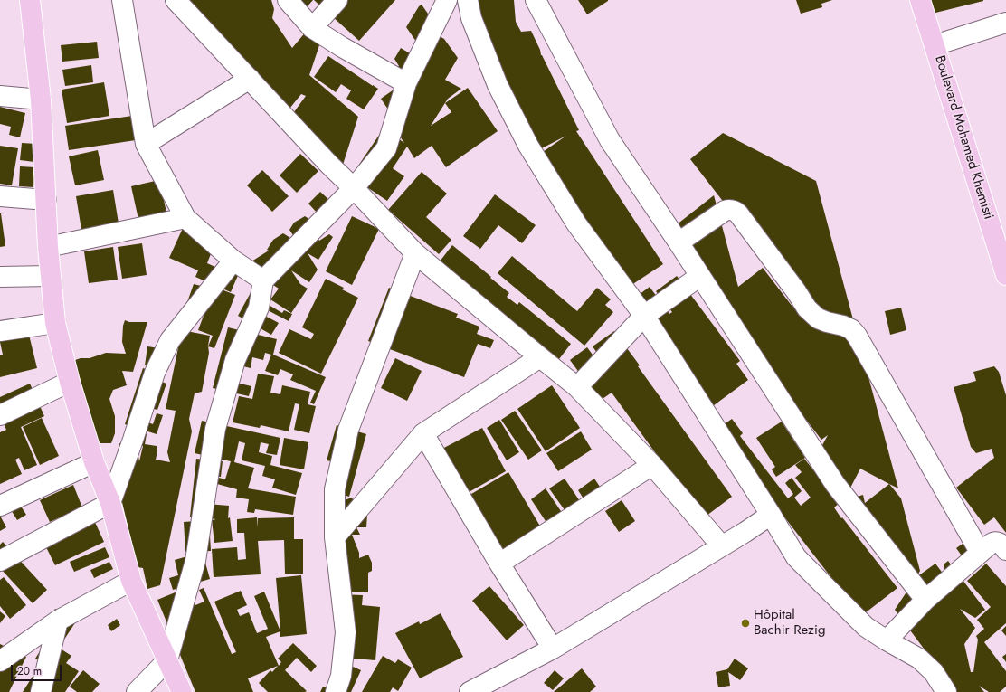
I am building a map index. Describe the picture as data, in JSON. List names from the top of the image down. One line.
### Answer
{"streets":{"main road":["Boulevard Mohamed Khemisti"]},"places":["Hôpital Bachir Rezig"],"scale_bar":"20 m"}
